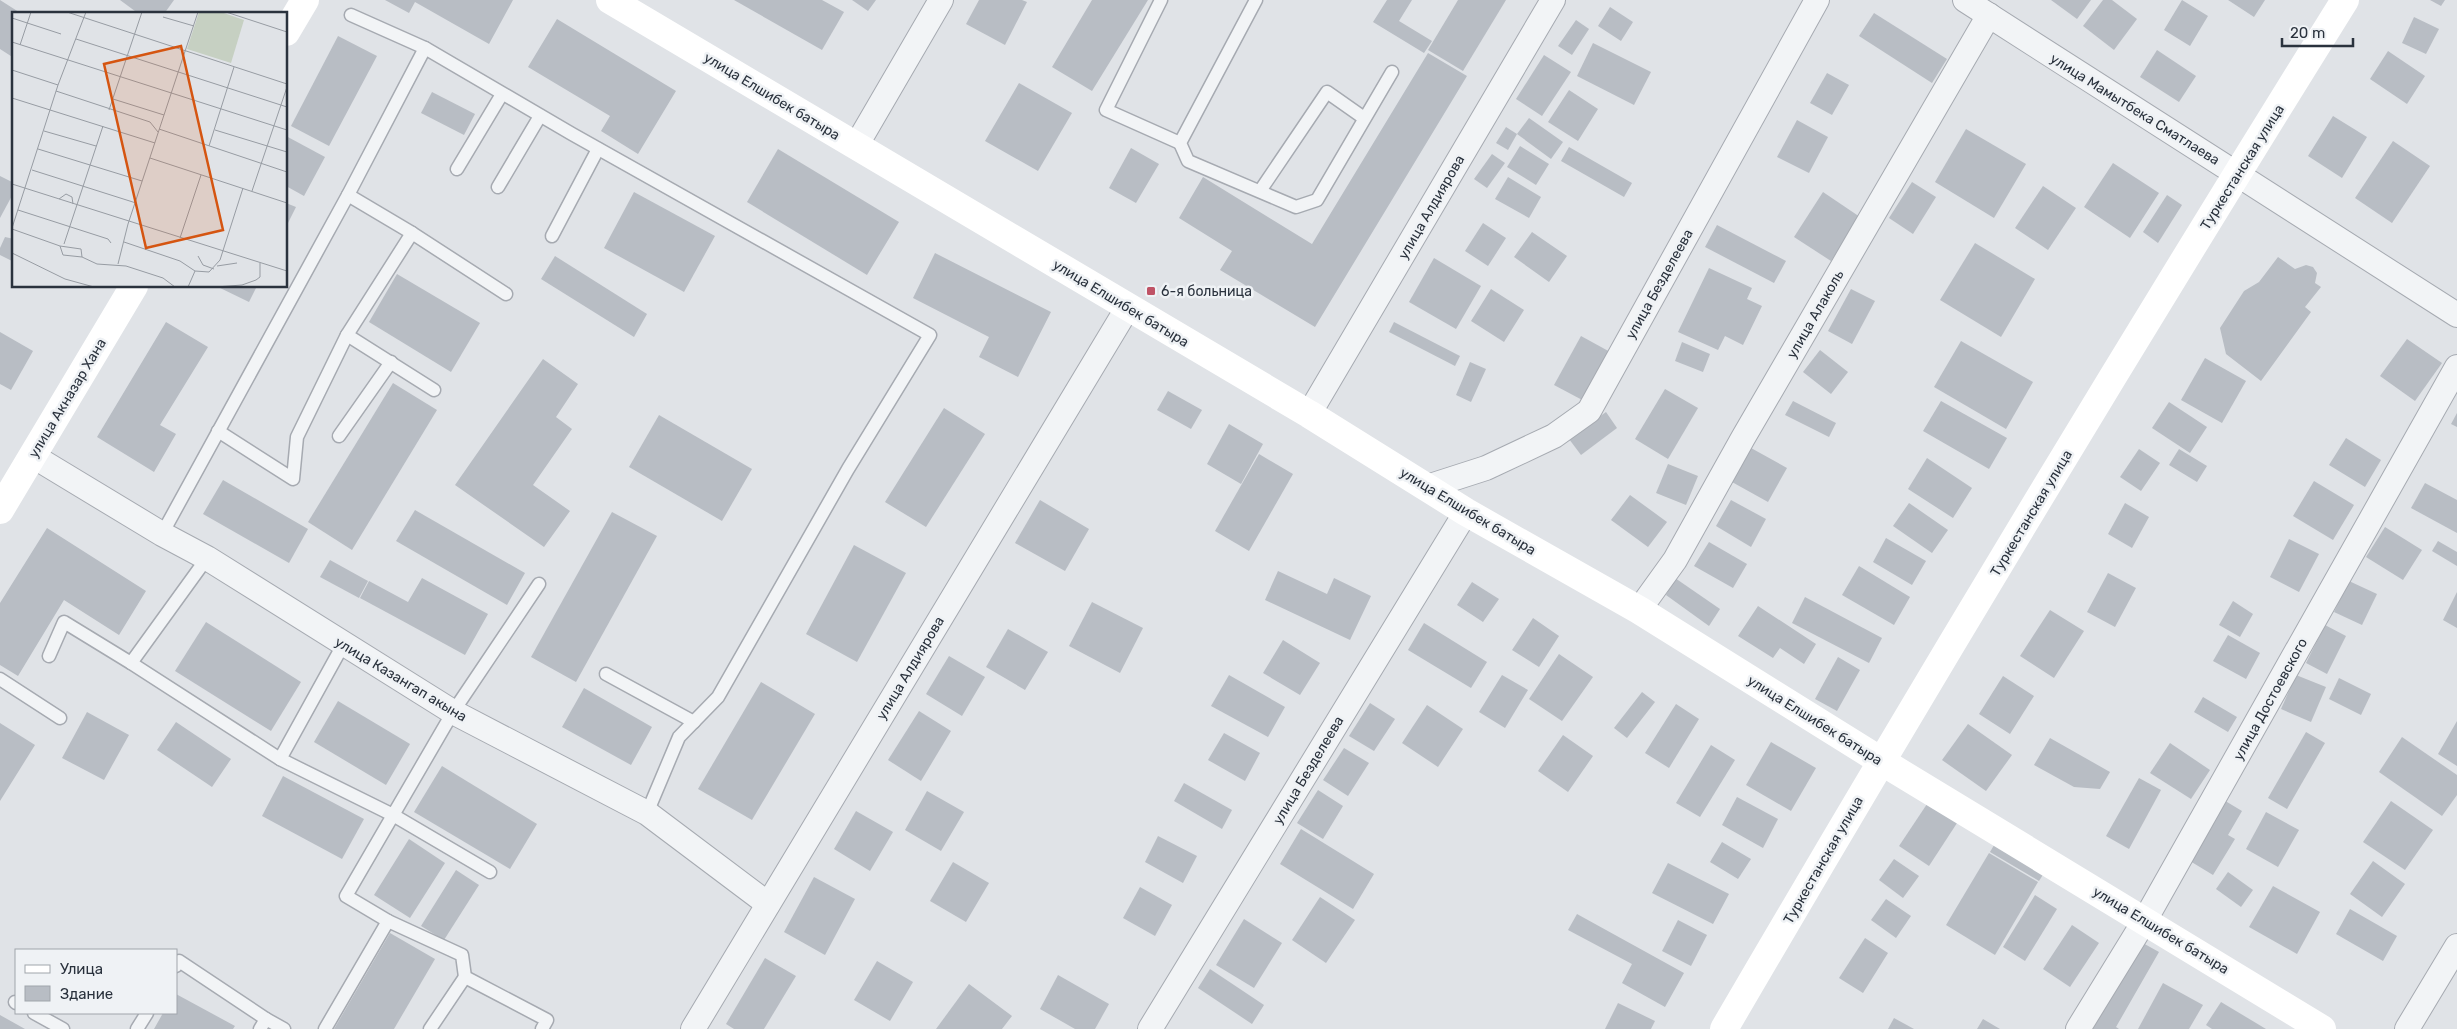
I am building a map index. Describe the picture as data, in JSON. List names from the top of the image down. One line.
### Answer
{"streets":{"street":["улица Елшибек батыра","улица Мамытбека Сматлаева","Туркестанская улица","улица Алдиярова","улица Безделеева","улица Алаколь","улица Акназар Хана","улица Казангап акына","улица Достоевского"]},"crossings":[["улица Елшибек батыра","Туркестанская улица"],["улица Елшибек батыра","улица Алдиярова"],["улица Елшибек батыра","улица Безделеева"],["улица Елшибек батыра","улица Алаколь"],["улица Елшибек батыра","улица Достоевского"],["улица Мамытбека Сматлаева","Туркестанская улица"],["улица Мамытбека Сматлаева","улица Алаколь"],["улица Алдиярова","улица Казангап акына"],["улица Акназар Хана","улица Казангап акына"]],"places":{"transit":["6-я больница"]},"legend":["Улица","Здание"],"scale_bar":"20 m"}
